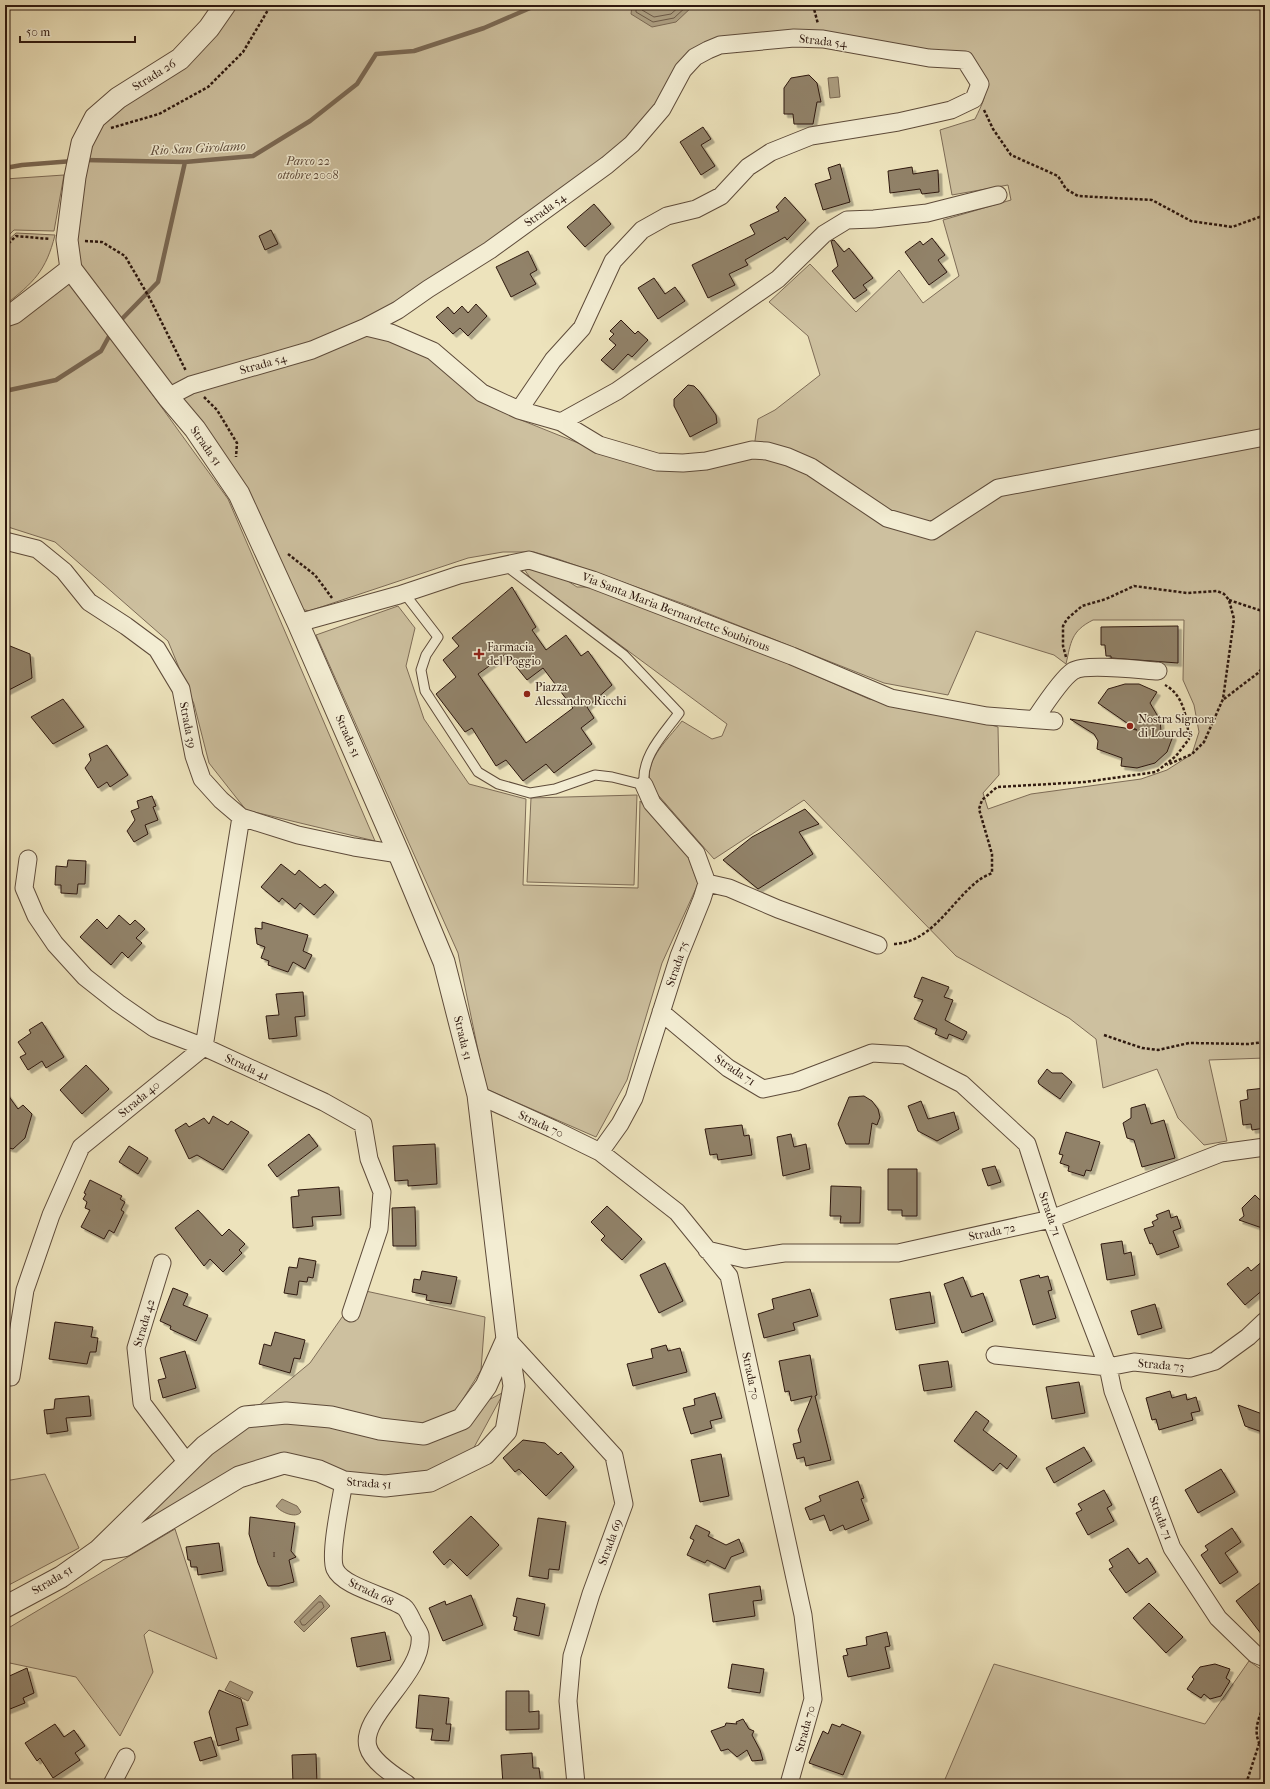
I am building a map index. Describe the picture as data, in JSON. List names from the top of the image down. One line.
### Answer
{"streets":{"street":["Strada 54","Strada 26","Strada 51","Via Santa Maria Bernardette Soubirous","Strada 39","Strada 75","Strada 41","Strada 71","Strada 40","Strada 70","Strada 72","Strada 42","Strada 73","Strada 69","Strada 68"]},"crossings":[["Strada 54","Strada 51"],["Strada 26","Strada 51"],["Strada 51","Via Santa Maria Bernardette Soubirous"],["Strada 51","Strada 39"],["Strada 51","Strada 70"],["Strada 51","Strada 42"],["Strada 51","Strada 69"],["Strada 51","Strada 68"],["Strada 75","Strada 71"],["Strada 75","Strada 70"],["Strada 41","Strada 40"],["Strada 71","Strada 72"],["Strada 71","Strada 73"],["Strada 70","Strada 72"]],"water":["Rio San Girolamo"],"parks":["Parco 22 ottobre 2008"],"places":{"health":["Farmacia del Poggio"],"other":["Piazza Alessandro Ricchi","Nostra Signora di Lourdes"]},"house_numbers":["1"],"scale_bar":"50 m"}
